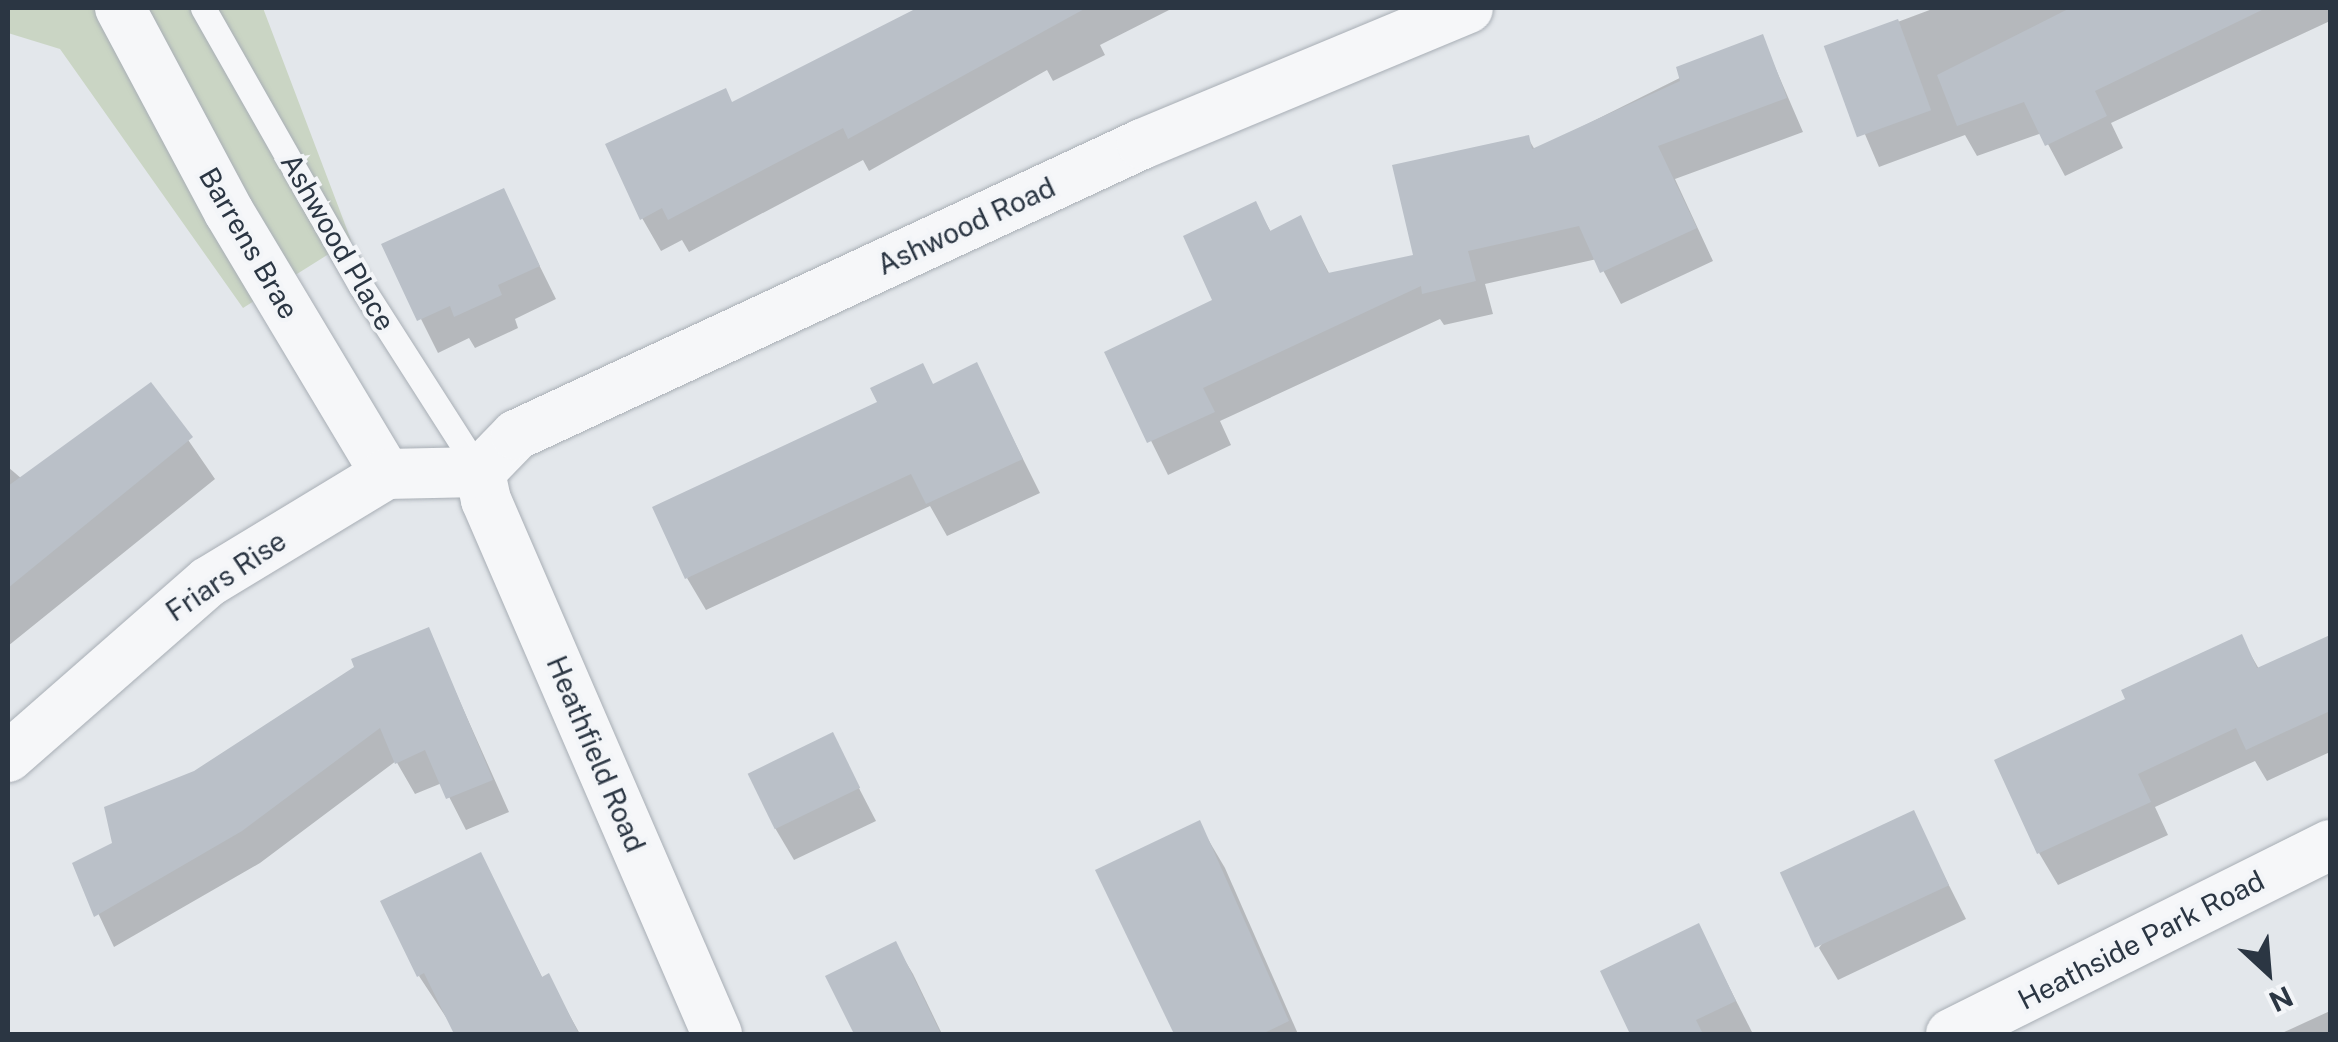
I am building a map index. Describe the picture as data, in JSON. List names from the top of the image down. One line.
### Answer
{"streets":{"street":["Ashwood Road","Barrens Brae","Friars Rise","Heathfield Road","Heathside Park Road"],"lane":["Ashwood Place"]},"crossings":[["Ashwood Road","Ashwood Place"],["Ashwood Road","Heathfield Road"],["Ashwood Place","Heathfield Road"],["Barrens Brae","Friars Rise"]],"north":"bottom right"}
